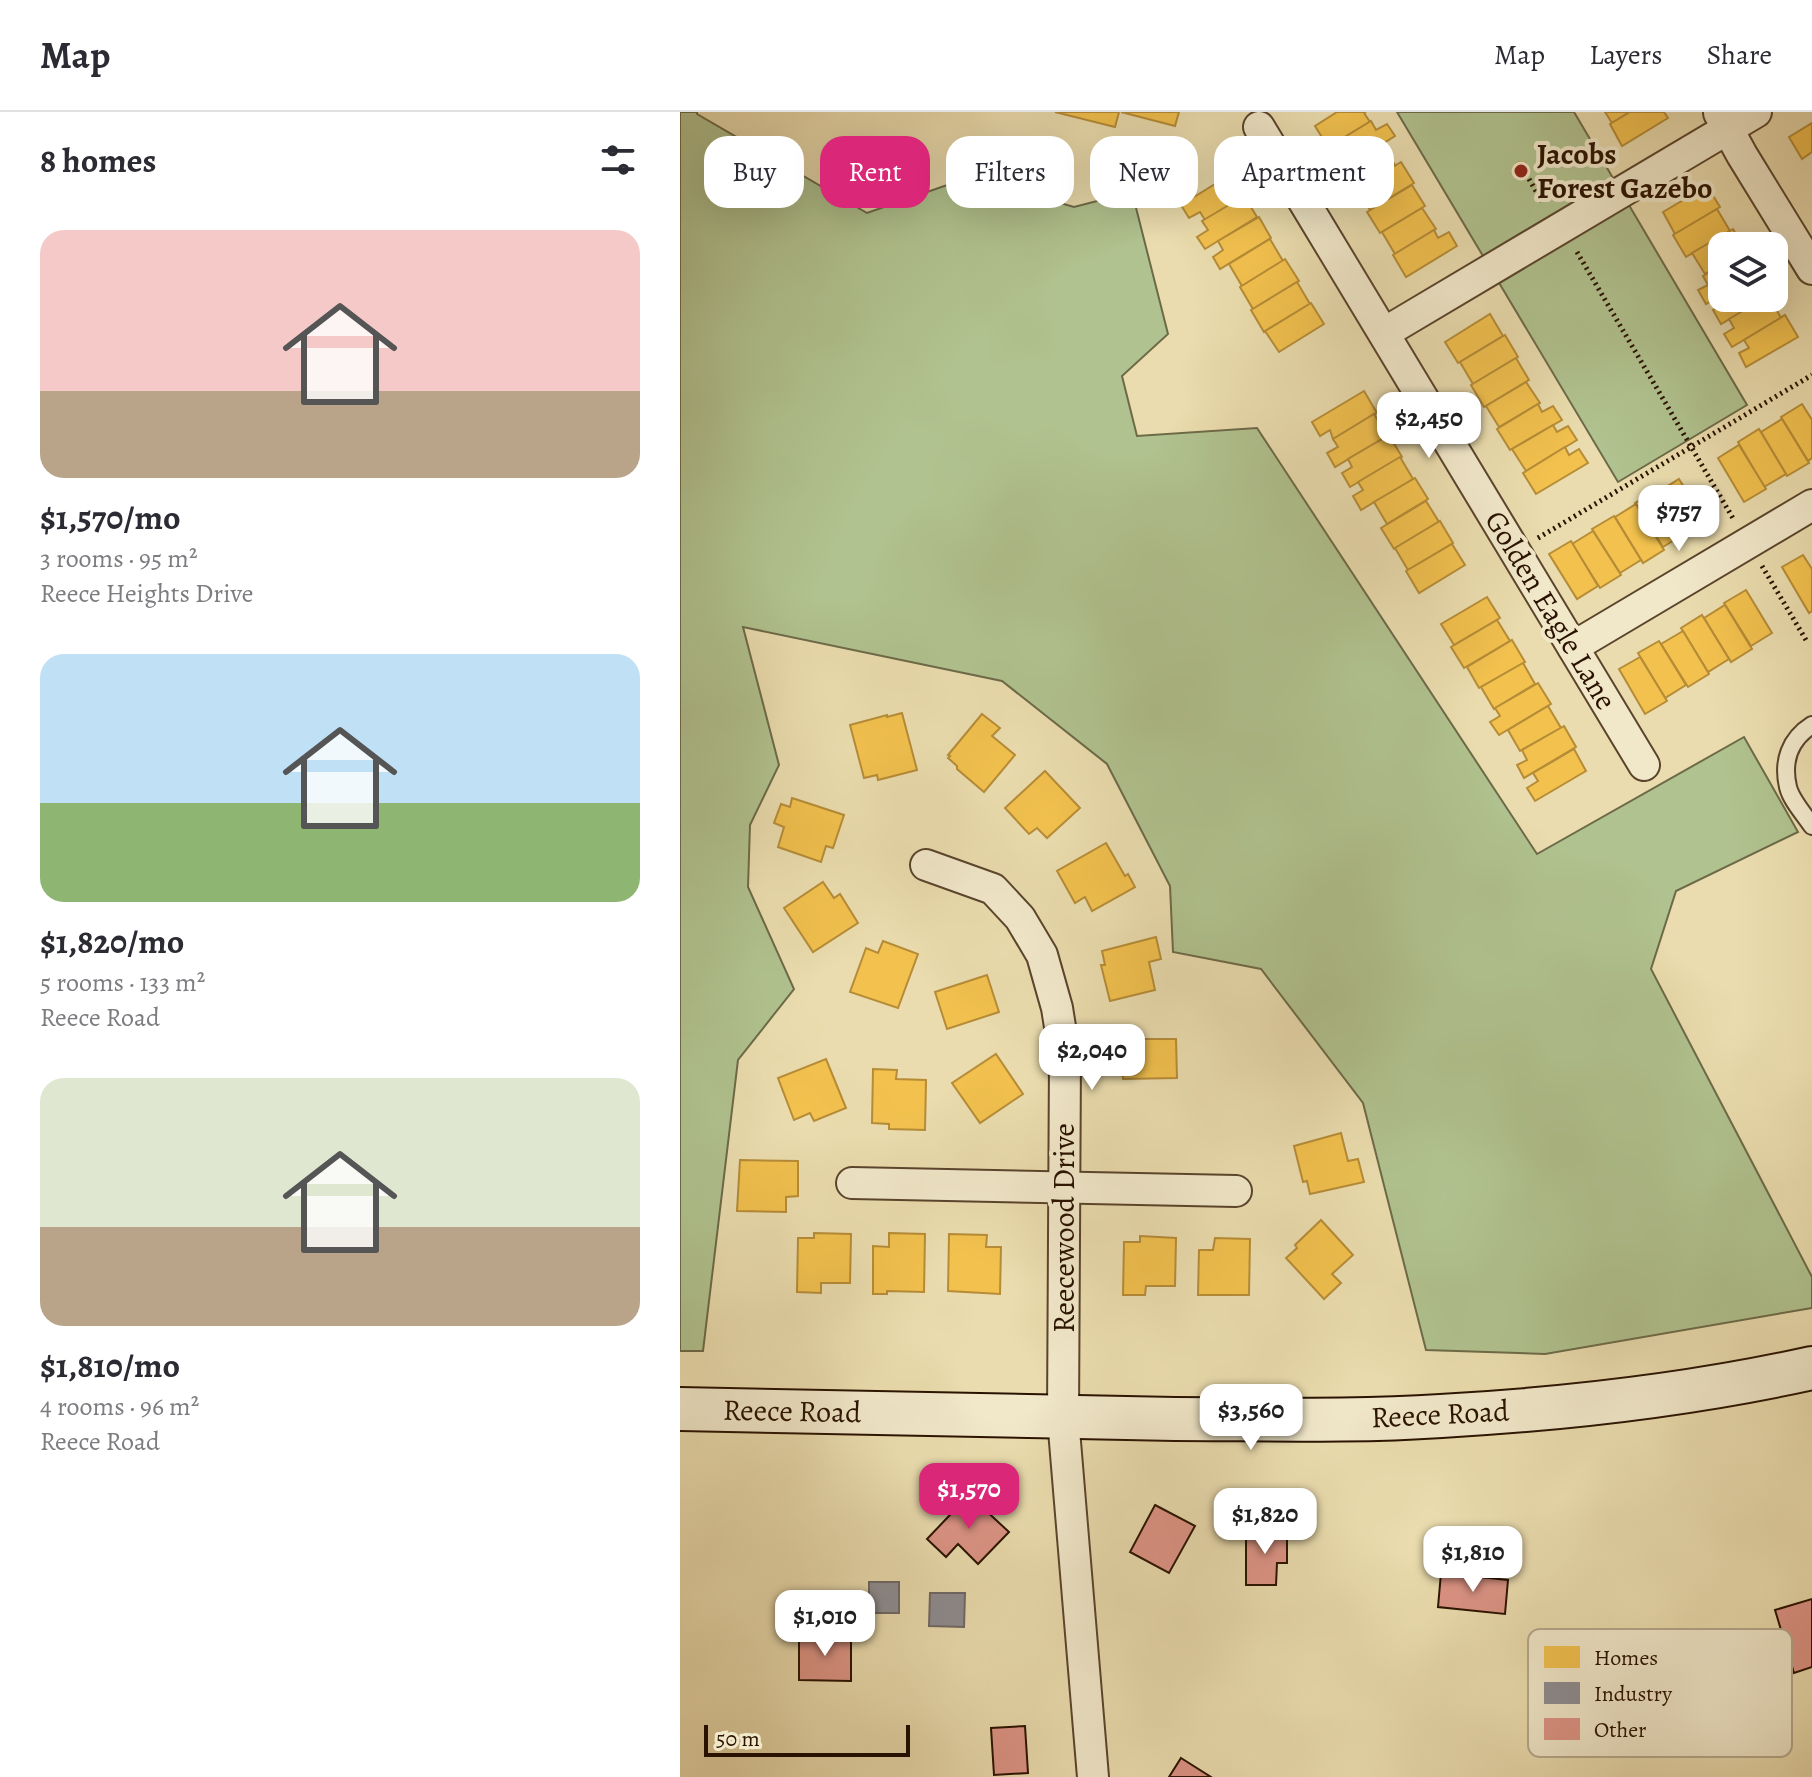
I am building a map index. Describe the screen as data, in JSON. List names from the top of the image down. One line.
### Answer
{"streets":{"main road":["Reece Road"],"street":["Golden Eagle Lane","Reecewood Drive"]},"crossings":[["Reecewood Drive","Reece Road"]],"places":["Jacobs Forest Gazebo"],"legend":["Homes","Industry","Other"],"scale_bar":"50 m","page":{"header":"Map","nav":["Map","Layers","Share"],"heading":"8 homes","chip":["Buy","Rent","Filters","New","Apartment"],"list":[{"name":"$1,570/mo","note":"3 rooms · 95 m² · Reece Heights Drive"},{"name":"$1,820/mo","note":"5 rooms · 133 m² · Reece Road"},{"name":"$1,810/mo","note":"4 rooms · 96 m² · Reece Road"}],"price":["$2,450","$757","$2,040","$3,560","$1,570","$1,820","$1,810","$1,010"],"scale":"50 m"}}
